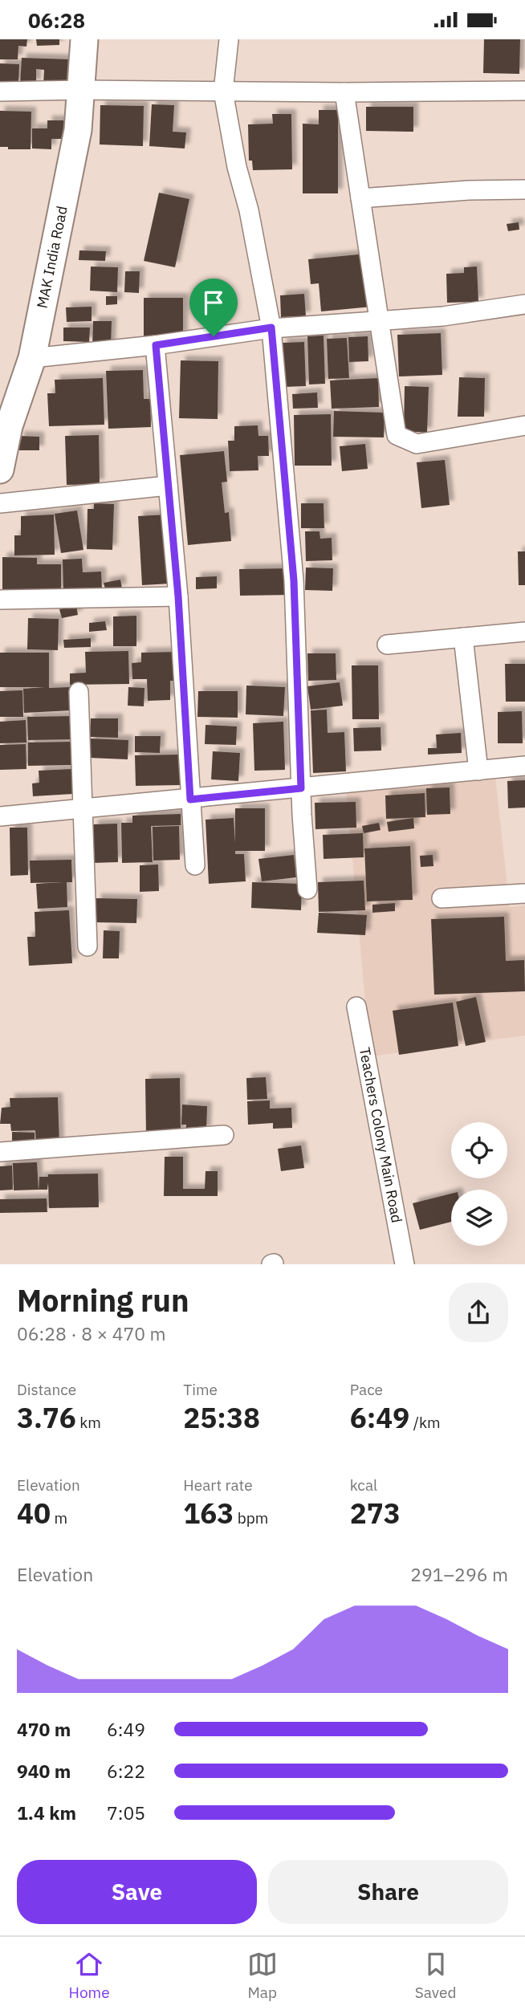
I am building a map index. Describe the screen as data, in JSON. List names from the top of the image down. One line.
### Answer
{"streets":{"street":["MAK India Road","Teachers Colony Main Road"]},"page":{"status":"06:28","heading":["Morning run","06:28 · 8 × 470 m"],"stats":[["Distance","3.76 km"],["Time","25:38"],["Pace","6:49 /km"],["Elevation","40 m"],["Heart rate","163 bpm"],["kcal","273"]],"chart":["Elevation","291–296 m"],"list":[{"name":"470 m","note":"6:49"},{"name":"940 m","note":"6:22"},{"name":"1.4 km","note":"7:05"}],"buttons":["Save","Share"],"tabs":["Home","Map","Saved"]}}
